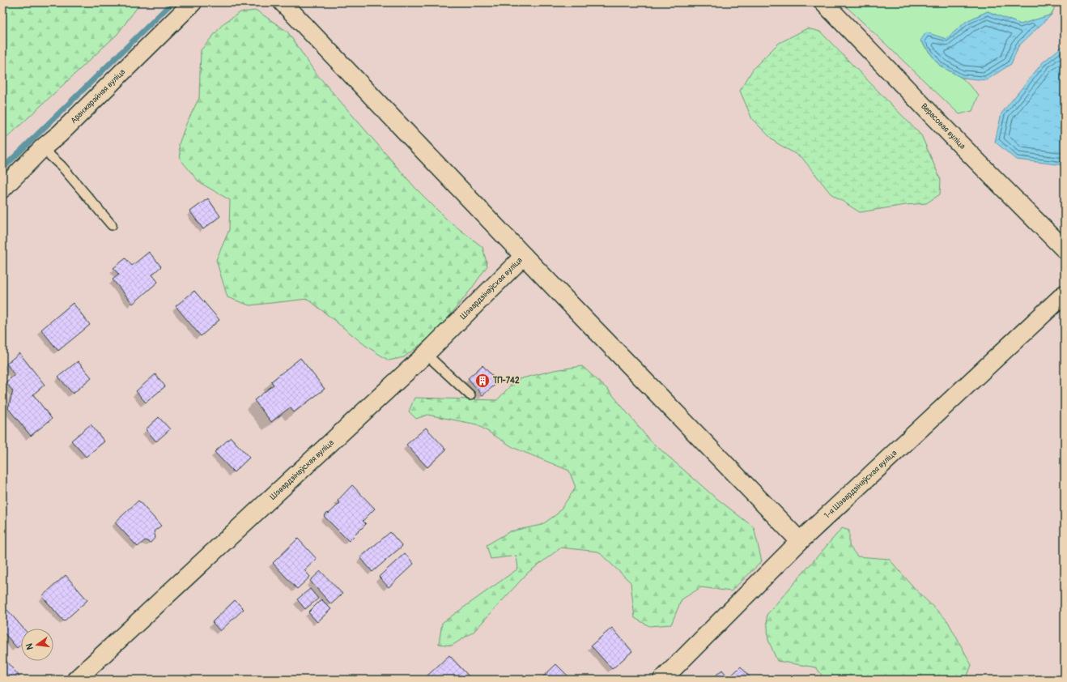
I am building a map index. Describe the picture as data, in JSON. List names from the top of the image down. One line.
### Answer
{"streets":{"street":["Аранжарэйная вуліца","Верасовая вуліца","Шэвардзінаўская вуліца","1-я Шэвардзінаўская вуліца"]},"places":{"building":["ТП-742"]},"north":"left"}
